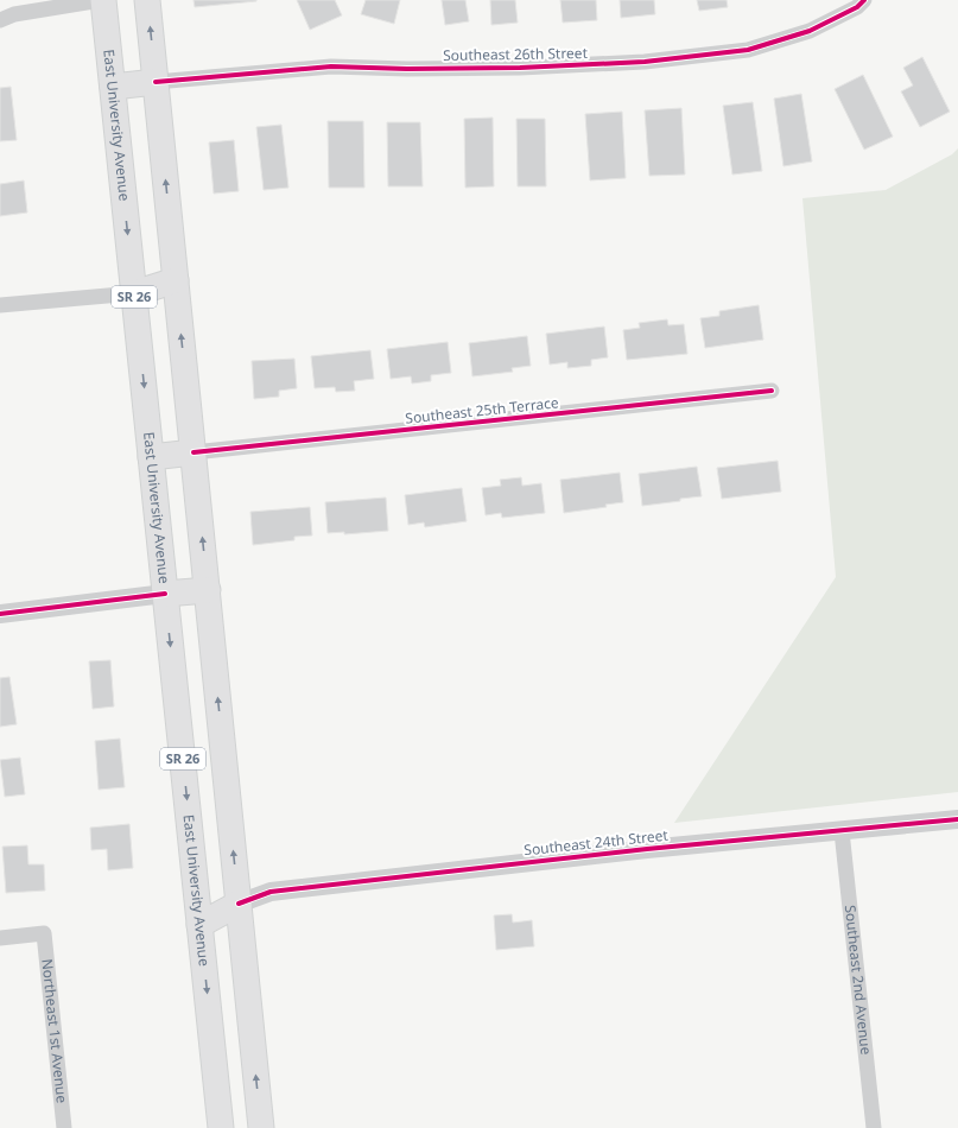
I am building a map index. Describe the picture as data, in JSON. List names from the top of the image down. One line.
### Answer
{"streets":{"main road":["East University Avenue","SR 26"],"street":["Southeast 26th Street","Southeast 25th Terrace","Southeast 24th Street","Southeast 2nd Avenue","Northeast 1st Avenue"]},"crossings":[["Southeast 26th Street","SR 26"],["SR 26","Southeast 25th Terrace"],["SR 26","Southeast 24th Street"],["Southeast 24th Street","Southeast 2nd Avenue"]]}
